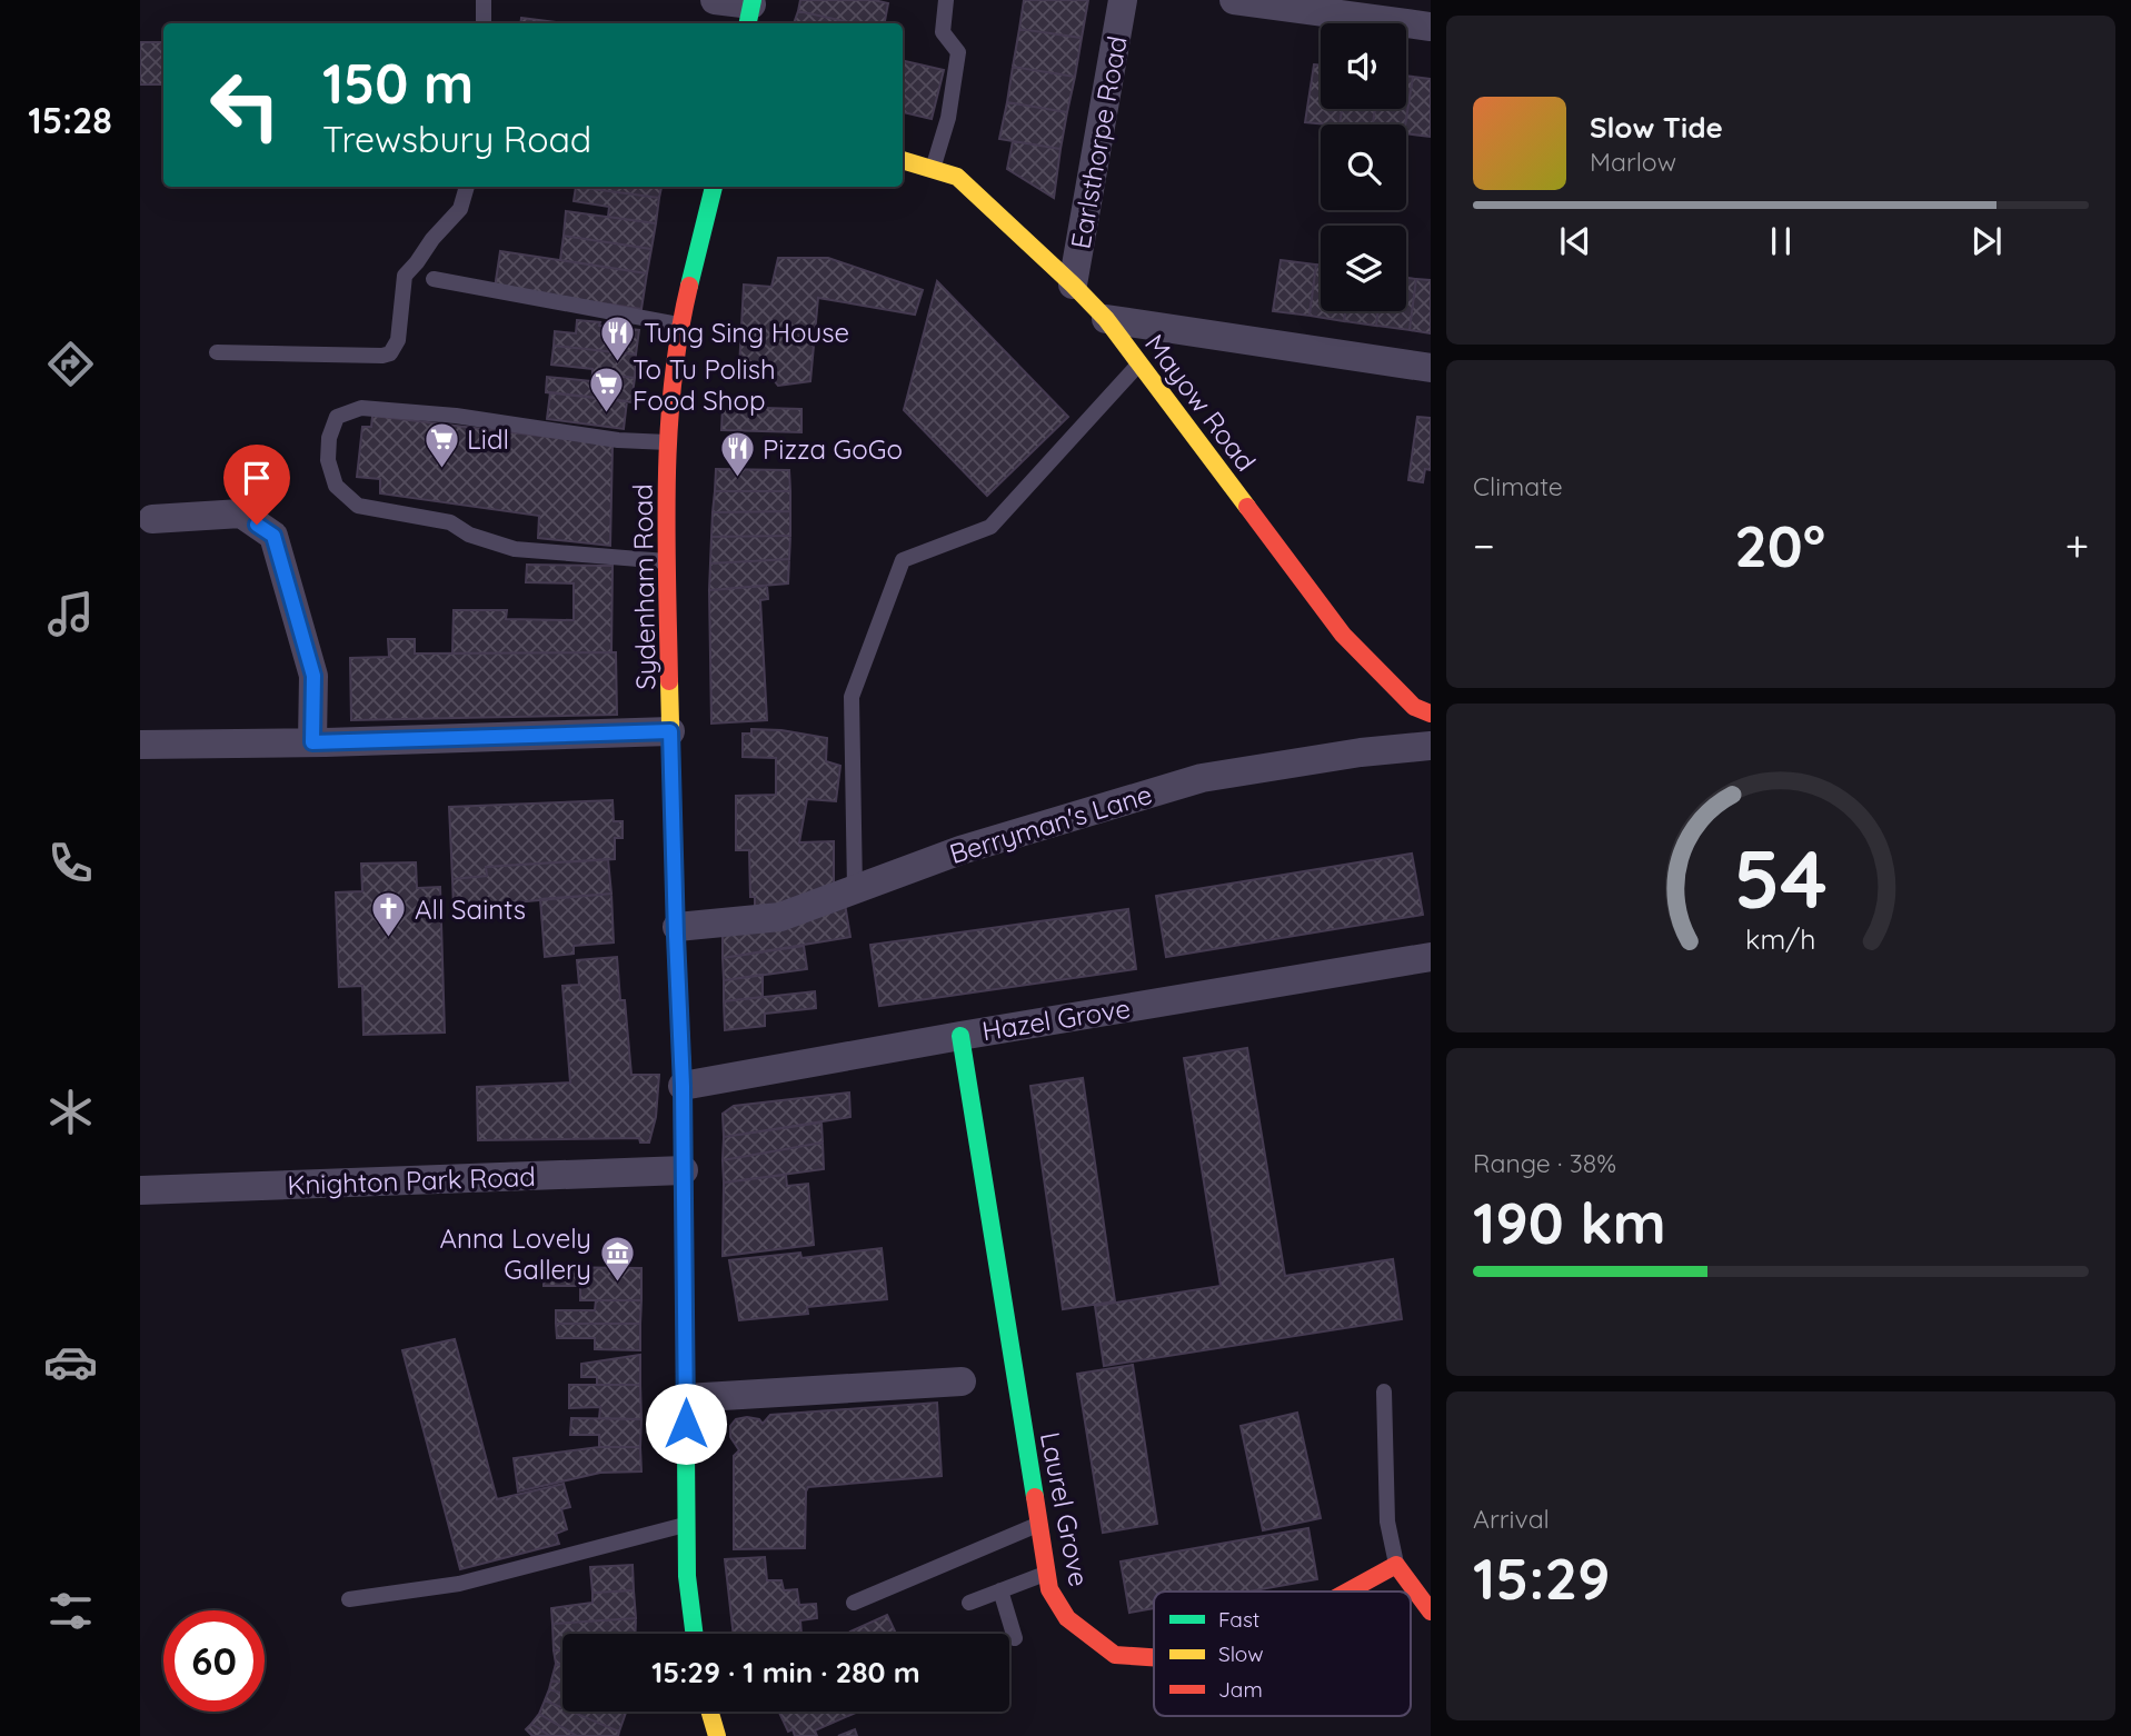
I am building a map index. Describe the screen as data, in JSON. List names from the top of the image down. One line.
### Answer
{"streets":{"street":["Earlsthorpe Road","Mayow Road","Sydenham Road","Berryman's Lane","Hazel Grove","Knighton Park Road","Laurel Grove"]},"crossings":[["Earlsthorpe Road","Mayow Road"],["Sydenham Road","Berryman's Lane"],["Sydenham Road","Hazel Grove"],["Sydenham Road","Knighton Park Road"],["Hazel Grove","Laurel Grove"]],"places":{"restaurant":["Tung Sing House","Pizza GoGo"],"supermarket":["To Tu Polish Food Shop","Lidl"],"church":["All Saints"],"museum":["Anna Lovely Gallery"]},"legend":["Fast","Slow","Jam"],"page":{"tabs":"15:28","turn":["150 m","Trewsbury Road"],"song":["Slow Tide","Marlow"],"tile":["Climate",["Range · 38%","190 km"],["Arrival","15:29"]],"heat":["−","20°","+"],"limit":"60","trip":"15:29 · 1 min · 280 m","gauge":["54","km/h"]}}
